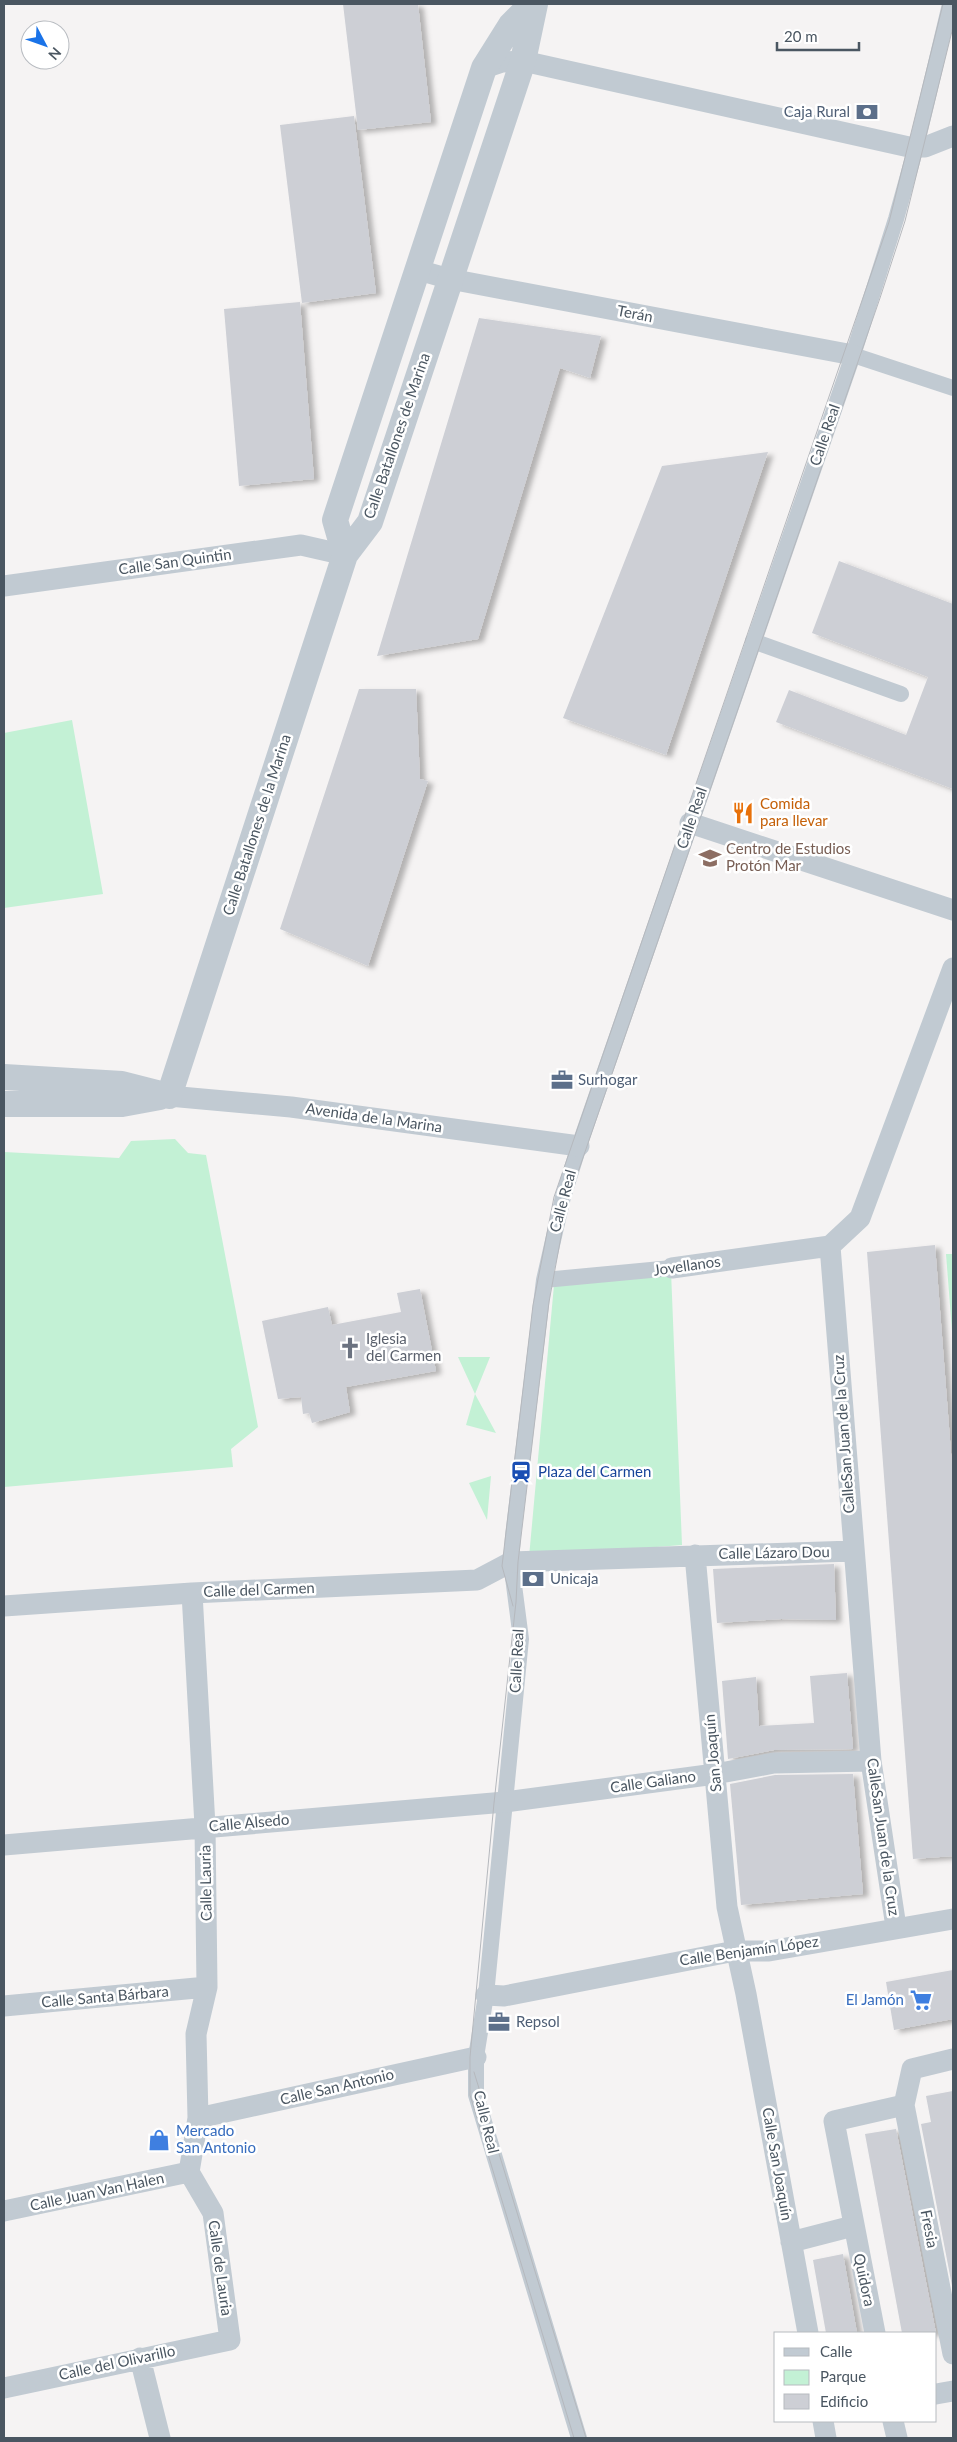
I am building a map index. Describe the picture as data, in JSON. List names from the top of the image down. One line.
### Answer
{"streets":{"street":["Terán","Calle Real","Calle Batallones de Marina","Calle San Quintin","Calle Batallones de la Marina","Avenida de la Marina","Jovellanos","CalleSan Juan de la Cruz","Calle Lázaro Dou","Calle del Carmen","San Joaquín","Calle Galiano","Calle Alsedo","Calle Lauria","Calle Benjamín López","Calle Santa Bárbara","Calle San Antonio","Calle San Joaquín","Calle Juan Van Halen","Fresia","Calle de Lauria","Quidora","Calle del Olivarillo"]},"crossings":[["Terán","Calle Real"],["Terán","Calle Batallones de Marina"],["Calle Real","Avenida de la Marina"],["Calle Real","Jovellanos"],["Calle Real","Calle Lázaro Dou"],["Calle Real","Calle del Carmen"],["Calle Real","Calle Galiano"],["Calle Real","Calle Alsedo"],["Calle Real","Calle Benjamín López"],["Calle Real","Calle San Antonio"],["Calle Batallones de Marina","Calle San Quintin"],["Calle Batallones de Marina","Calle Batallones de la Marina"],["Calle San Quintin","Calle Batallones de la Marina"],["Calle Batallones de la Marina","Avenida de la Marina"],["Jovellanos","CalleSan Juan de la Cruz"],["CalleSan Juan de la Cruz","Calle Lázaro Dou"],["CalleSan Juan de la Cruz","Calle Galiano"],["CalleSan Juan de la Cruz","Calle Benjamín López"],["Calle Lázaro Dou","Calle del Carmen"],["Calle Lázaro Dou","San Joaquín"],["Calle del Carmen","Calle Lauria"],["San Joaquín","Calle Galiano"],["San Joaquín","Calle Benjamín López"],["San Joaquín","Calle San Joaquín"],["Calle Galiano","Calle Alsedo"],["Calle Alsedo","Calle Lauria"],["Calle Lauria","Calle Santa Bárbara"],["Calle Lauria","Calle San Antonio"],["Calle Lauria","Calle Juan Van Halen"],["Calle Lauria","Calle de Lauria"],["Calle Juan Van Halen","Calle de Lauria"],["Fresia","Quidora"],["Calle de Lauria","Calle del Olivarillo"]],"places":{"bank":["Caja Rural","Unicaja"],"restaurant":["Comida para llevar"],"school or university":["Centro de Estudios Protón Mar"],"office":["Surhogar","Repsol"],"church":["Iglesia del Carmen"],"station":["Plaza del Carmen"],"supermarket":["El Jamón"],"shop":["Mercado San Antonio"]},"legend":["Calle","Parque","Edificio"],"scale_bar":"20 m","north":"bottom right"}
